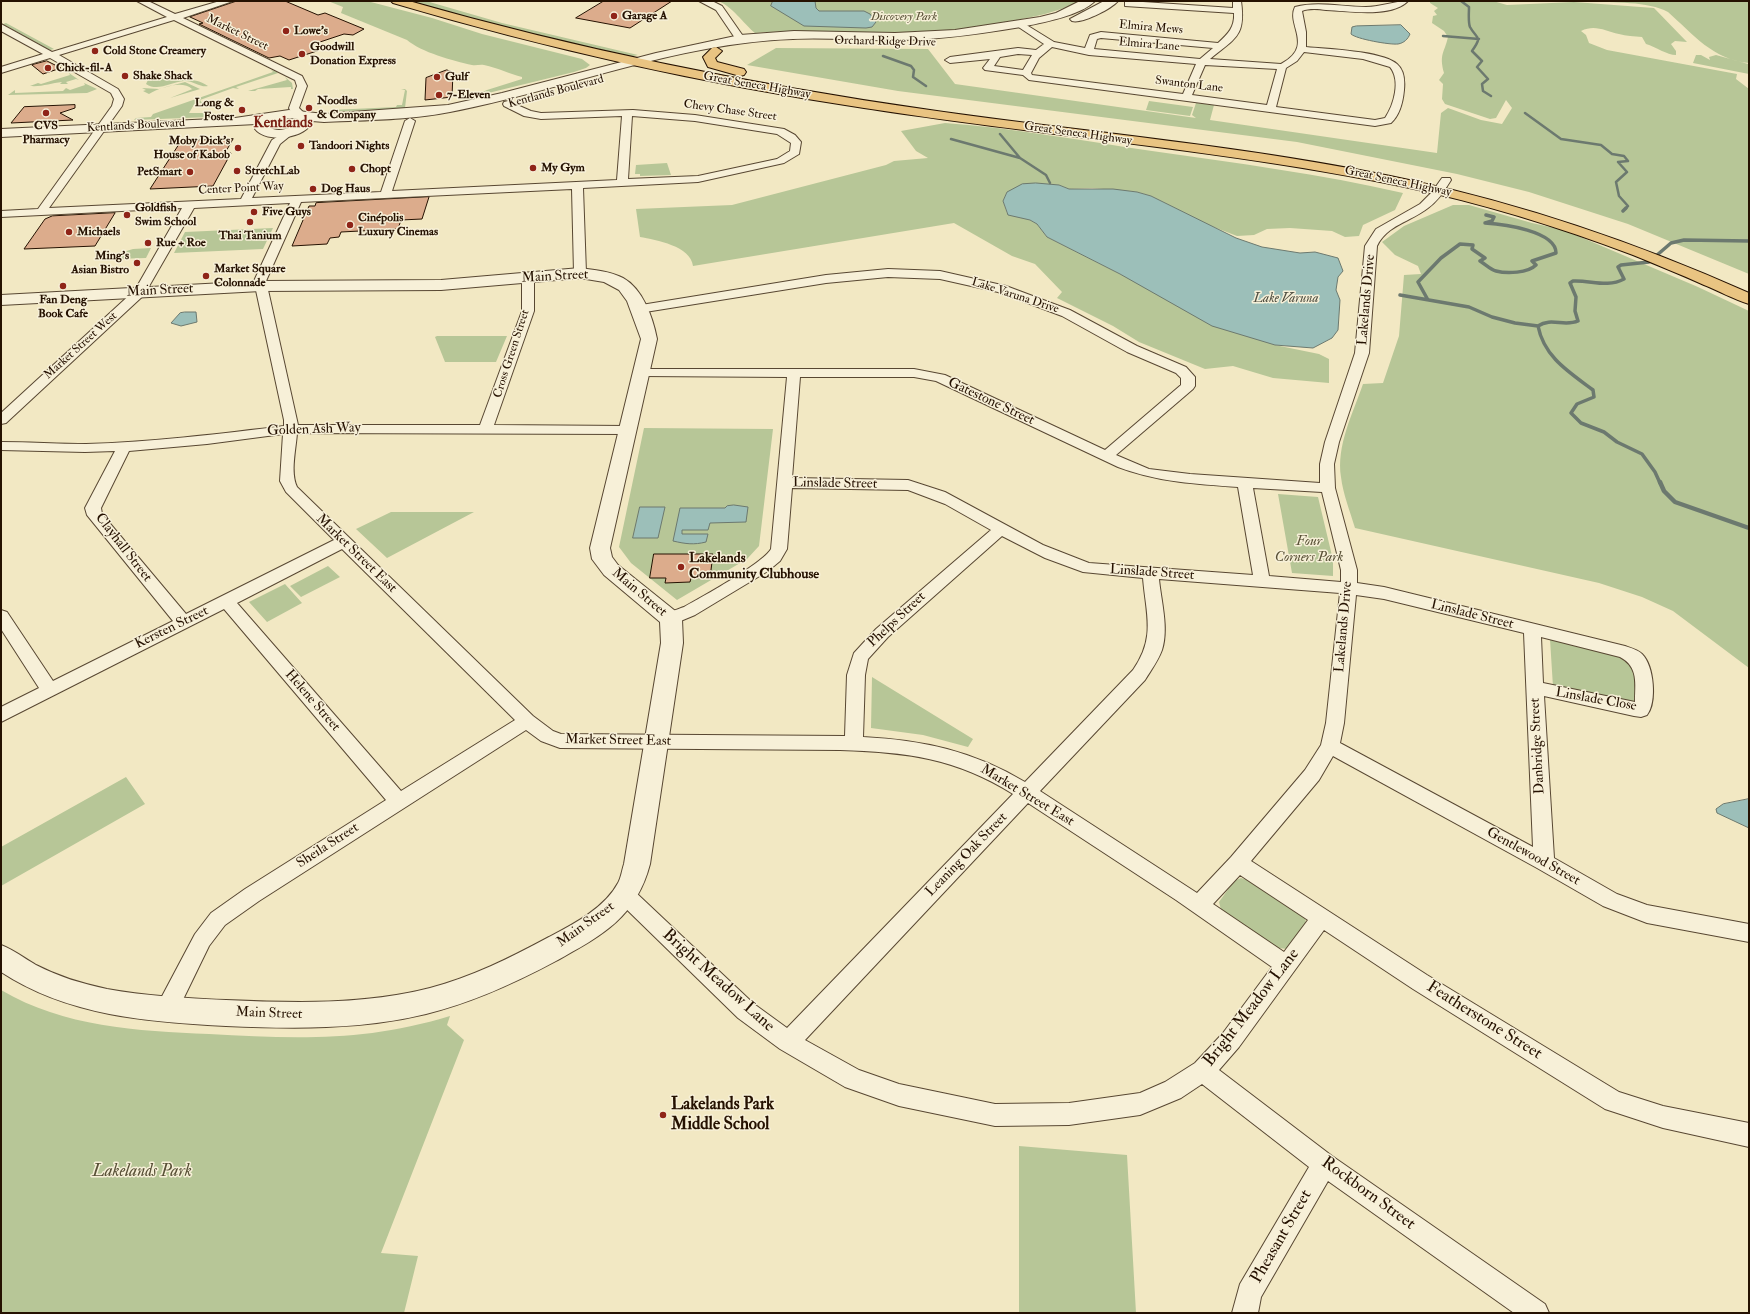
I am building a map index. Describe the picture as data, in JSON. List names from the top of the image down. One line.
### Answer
{"streets":{"main road":["Great Seneca Highway"],"street":["Elmira Mews","Market Street","Orchard Ridge Drive","Elmira Lane","Swanton Lane","Kentlands Boulevard","Chevy Chase Street","Center Point Way","Main Street","Lake Varuna Drive","Lakelands Drive","Market Street West","Cross Green Street","Gatestone Street","Golden Ash Way","Linslade Street","Clayhall Street","Market Street East","Phelps Street","Kersten Street","Linslade Close","Helene Street","Danbridge Street","Sheila Street","Leaning Oak Street","Gentlewood Street","Bright Meadow Lane","Featherstone Street","Rockborn Street","Pheasant Street"]},"crossings":[["Elmira Mews","Elmira Lane"],["Orchard Ridge Drive","Elmira Lane"],["Orchard Ridge Drive","Great Seneca Highway"],["Orchard Ridge Drive","Kentlands Boulevard"],["Great Seneca Highway","Kentlands Boulevard"],["Great Seneca Highway","Lakelands Drive"],["Kentlands Boulevard","Chevy Chase Street"],["Chevy Chase Street","Center Point Way"],["Center Point Way","Market Street West"],["Center Point Way","Market Street East"],["Main Street","Lake Varuna Drive"],["Main Street","Market Street West"],["Main Street","Cross Green Street"],["Main Street","Gatestone Street"],["Main Street","Golden Ash Way"],["Main Street","Market Street East"],["Main Street","Sheila Street"],["Main Street","Bright Meadow Lane"],["Lake Varuna Drive","Gatestone Street"],["Lakelands Drive","Gatestone Street"],["Lakelands Drive","Linslade Street"],["Lakelands Drive","Market Street East"],["Lakelands Drive","Gentlewood Street"],["Lakelands Drive","Featherstone Street"],["Cross Green Street","Golden Ash Way"],["Golden Ash Way","Clayhall Street"],["Golden Ash Way","Market Street East"],["Linslade Street","Phelps Street"],["Linslade Street","Linslade Close"],["Linslade Street","Danbridge Street"],["Linslade Street","Leaning Oak Street"],["Clayhall Street","Kersten Street"],["Market Street East","Phelps Street"],["Market Street East","Kersten Street"],["Market Street East","Sheila Street"],["Market Street East","Leaning Oak Street"],["Market Street East","Bright Meadow Lane"],["Kersten Street","Helene Street"],["Linslade Close","Danbridge Street"],["Helene Street","Sheila Street"],["Danbridge Street","Gentlewood Street"],["Leaning Oak Street","Bright Meadow Lane"],["Bright Meadow Lane","Featherstone Street"],["Bright Meadow Lane","Rockborn Street"],["Rockborn Street","Pheasant Street"]],"districts":["Kentlands"],"water":["Lake Varuna"],"parks":["Discovery Park","Four Corners Park","Lakelands Park"],"places":["Garage A","Lowe's","Cold Stone Creamery","Goodwill Donation Express","Chick-fil-A","Shake Shack","Gulf","7-Eleven","Noodles & Company","Long & Foster","CVS Pharmacy","Tandoori Nights","Moby Dick's House of Kabob","My Gym","Chopt","StretchLab","PetSmart","Dog Haus","Five Guys","Goldfish Swim School","Thai Tanium","Cinépolis Luxury Cinemas","Michaels","Rue + Roe","Ming's Asian Bistro","Market Square Colonnade","Fan Deng Book Cafe","Lakelands Community Clubhouse","Lakelands Park Middle School"]}
